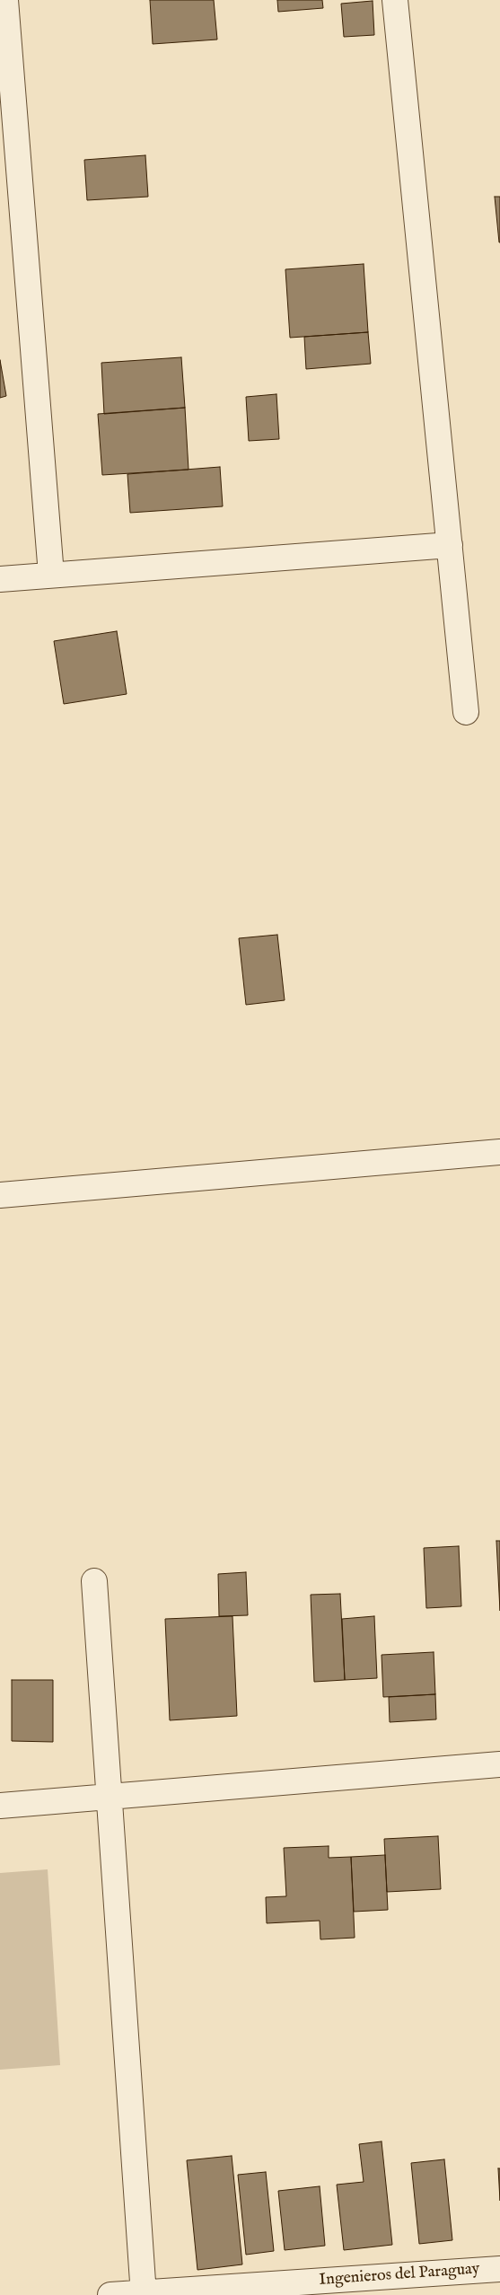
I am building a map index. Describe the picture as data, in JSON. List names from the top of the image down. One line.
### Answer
{"streets":{"street":["Ingenieros del Paraguay"]}}
